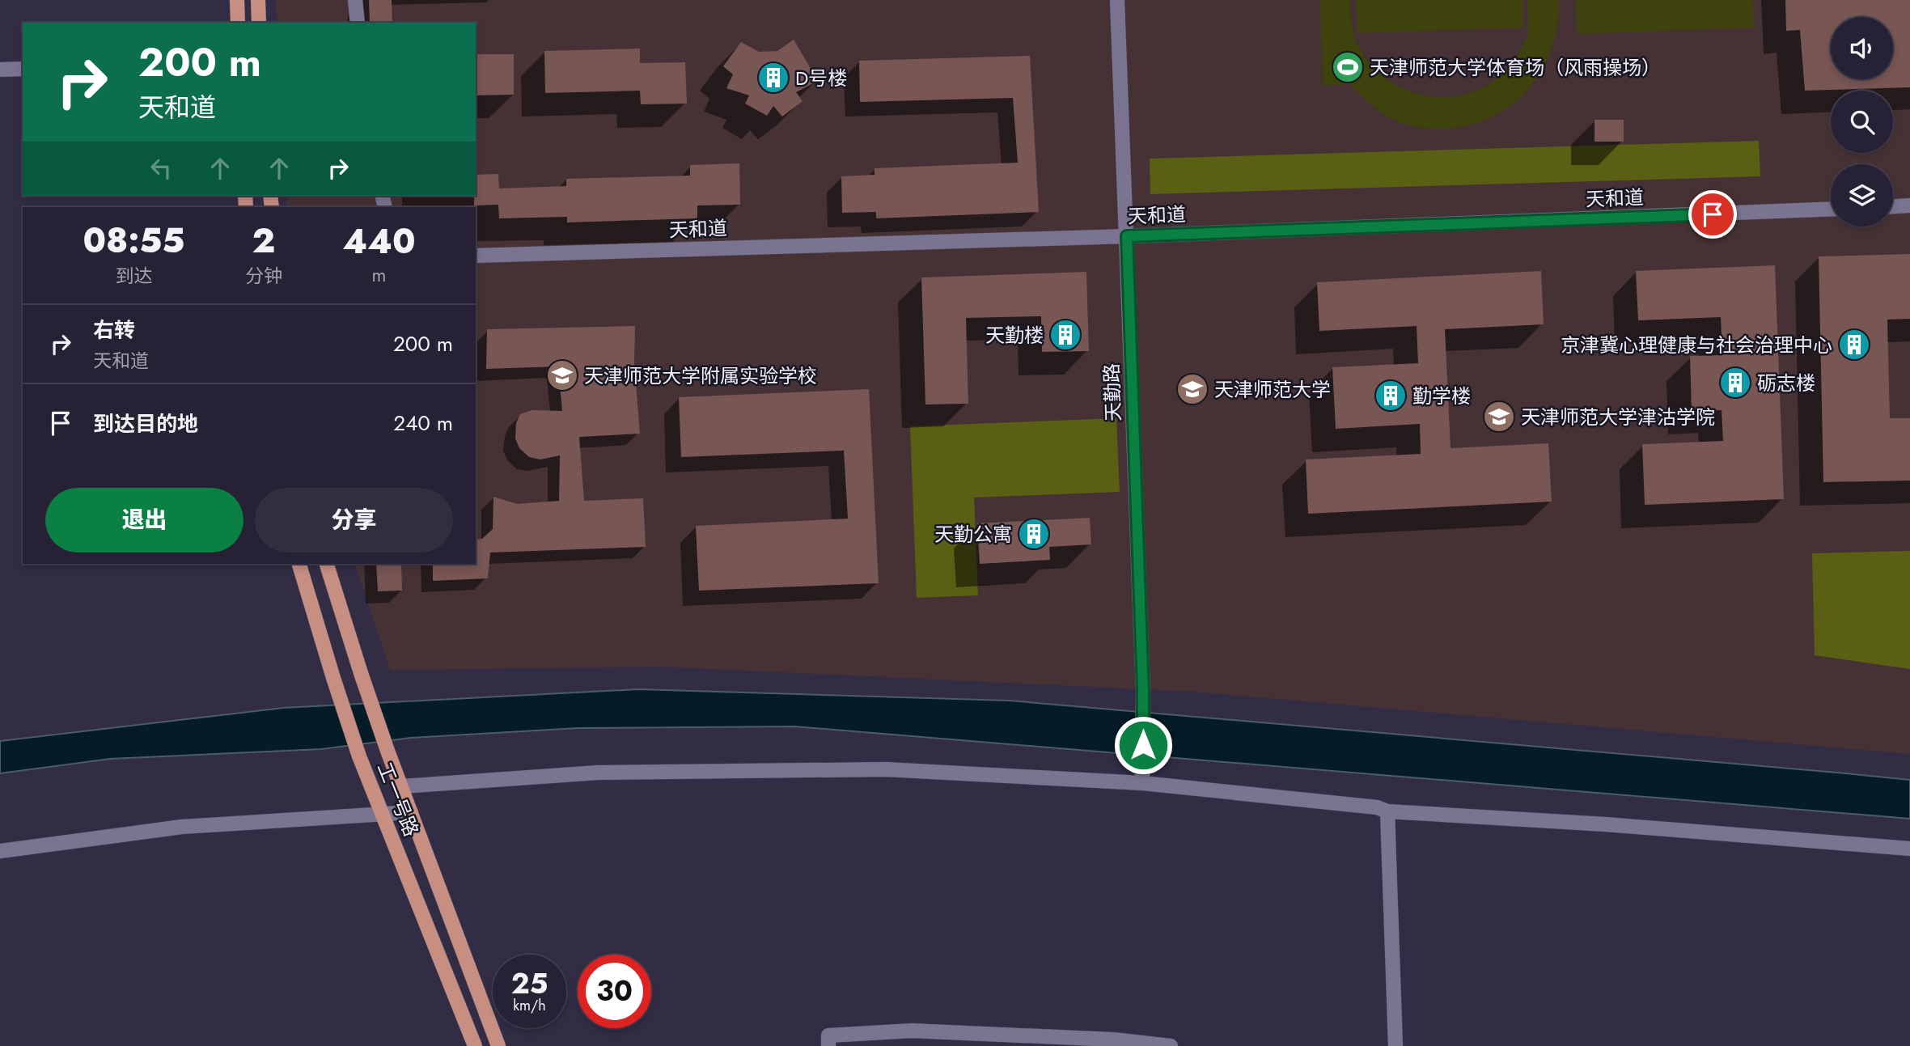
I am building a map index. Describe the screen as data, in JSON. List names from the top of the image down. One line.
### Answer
{"streets":{"main road":["工一号路"],"street":["天和道","天勤路"]},"crossings":[["天和道","天勤路"]],"places":{"sports":["天津师范大学体育场（风雨操场）"],"building":["D号楼","天勤楼","京津冀心理健康与社会治理中心","砺志楼","勤学楼","天勤公寓"],"school or university":["天津师范大学附属实验学校","天津师范大学","天津师范大学津沽学院"]},"page":{"turn":["200 m","天和道"],"eta":["08:55","到达","2","分钟","440","m"],"list":[{"name":"右转","note":"天和道","value":"200 m"},{"name":"到达目的地","value":"240 m"}],"buttons":["退出","分享"],"speed":"25 km/h","limit":"30"}}
